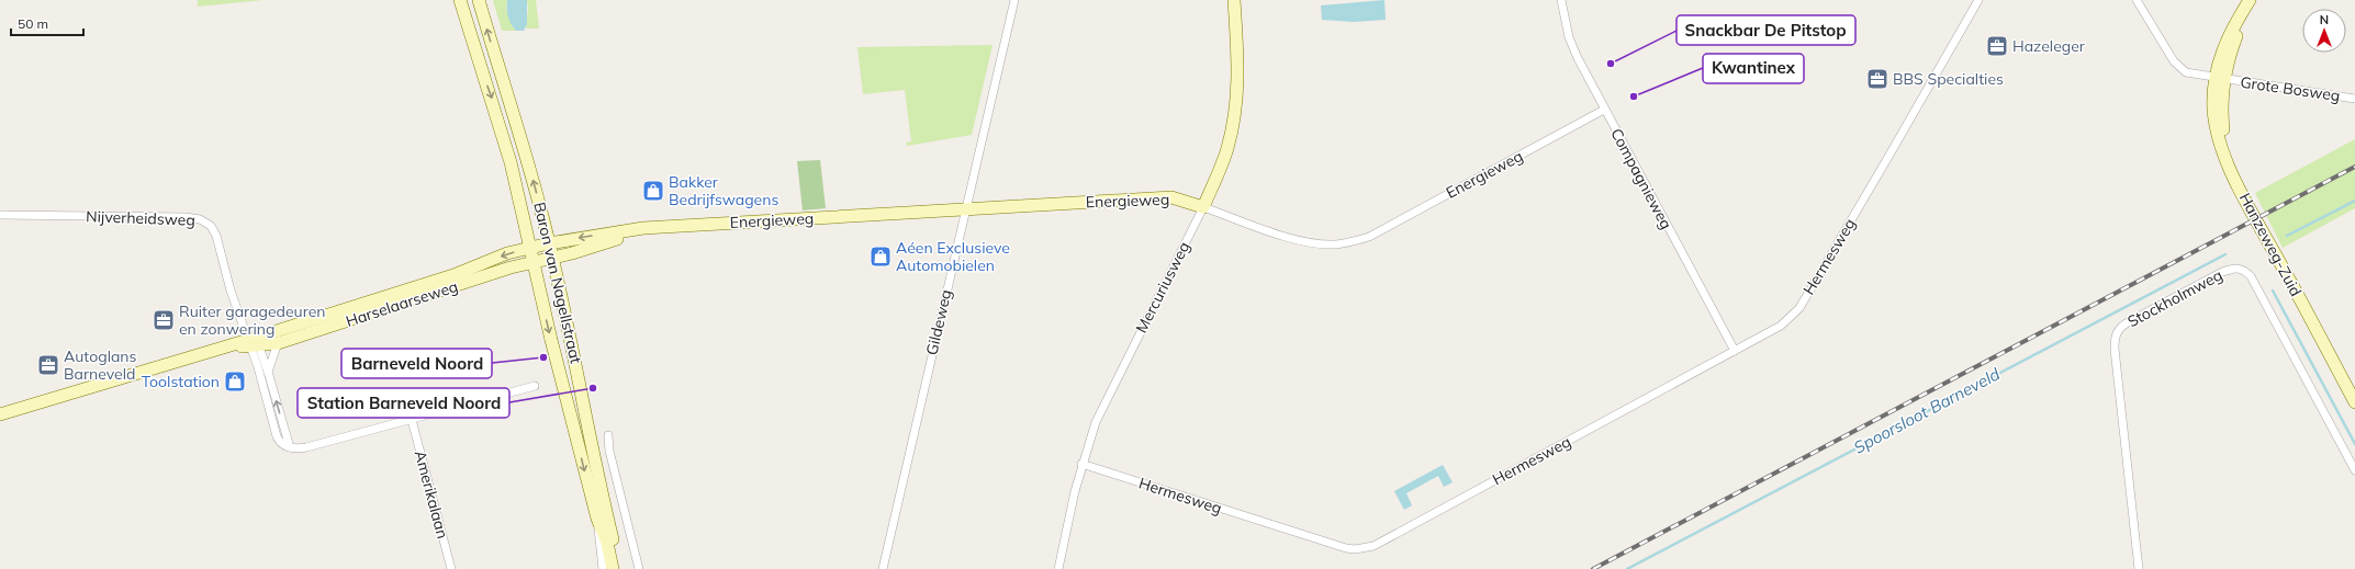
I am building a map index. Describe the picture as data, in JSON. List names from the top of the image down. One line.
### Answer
{"streets":{"street":["Grote Bosweg","Energieweg","Compagnieweg","Nijverheidsweg","Hanzeweg-Zuid","Hermesweg","Baron van Nagellstraat","Mercuriusweg","Stockholmweg","Harselaarseweg","Gildeweg","Amerikalaan"]},"crossings":[["Grote Bosweg","Hanzeweg-Zuid"],["Energieweg","Compagnieweg"],["Energieweg","Baron van Nagellstraat"],["Energieweg","Mercuriusweg"],["Energieweg","Harselaarseweg"],["Energieweg","Gildeweg"],["Compagnieweg","Hermesweg"],["Nijverheidsweg","Harselaarseweg"],["Hermesweg","Mercuriusweg"],["Baron van Nagellstraat","Harselaarseweg"]],"water":["Spoorsloot Barneveld"],"places":{"office":["Hazeleger","BBS Specialties","Ruiter garagedeuren en zonwering","Autoglans Barneveld"],"other":["Snackbar De Pitstop","Kwantinex","Barneveld Noord","Station Barneveld Noord"],"shop":["Bakker Bedrijfswagens","Aéen Exclusieve Automobielen","Toolstation"]},"scale_bar":"50 m","north":"top"}
